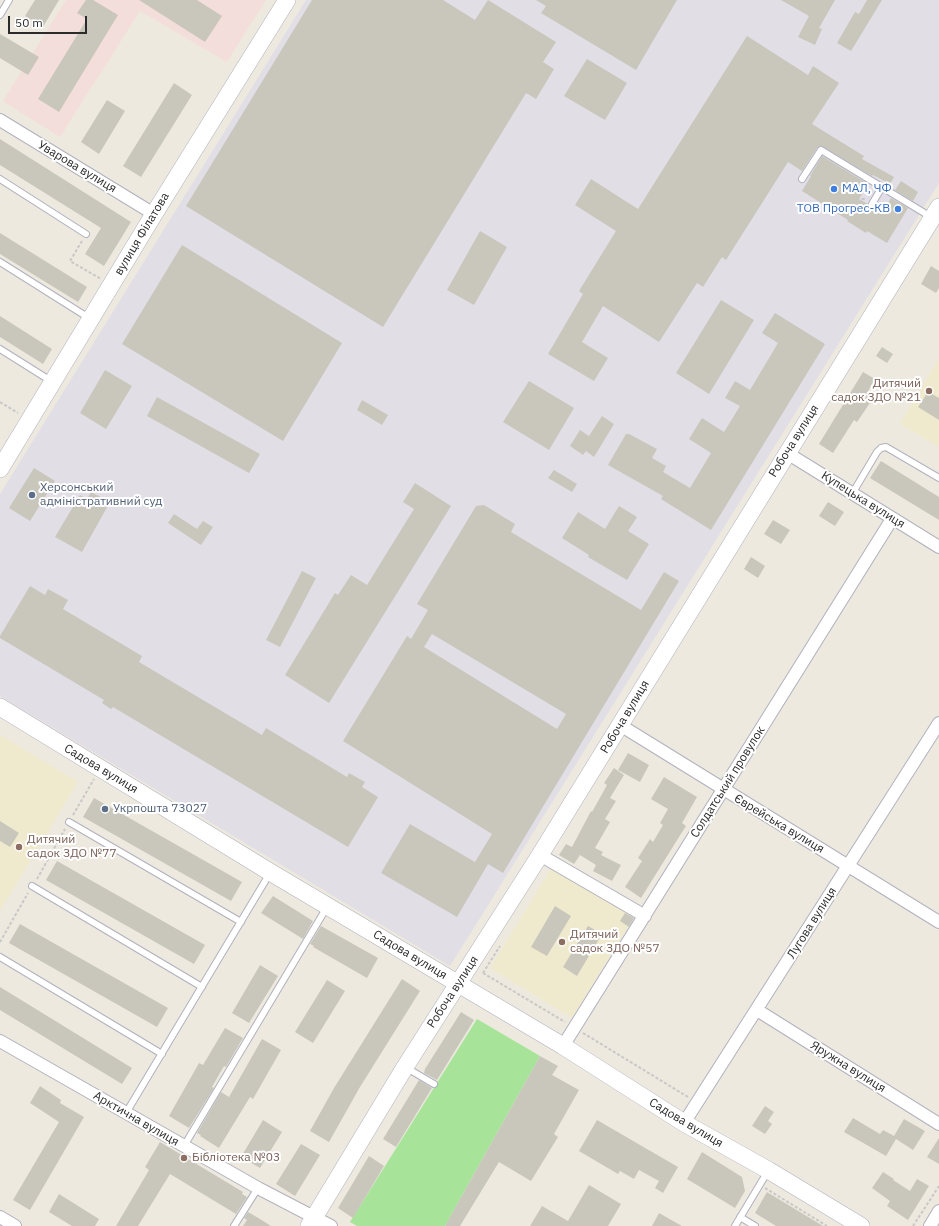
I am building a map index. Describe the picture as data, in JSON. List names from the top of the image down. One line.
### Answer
{"streets":{"street":["Уварова вулиця","вулиця Філатова","Робоча вулиця","Купецька вулиця","Садова вулиця","Солдатський провулок","Єврейська вулиця","Лугова вулиця","Яружна вулиця","Арктична вулиця"]},"crossings":[["Уварова вулиця","вулиця Філатова"],["Робоча вулиця","Купецька вулиця"],["Робоча вулиця","Садова вулиця"],["Робоча вулиця","Єврейська вулиця"],["Робоча вулиця","Арктична вулиця"],["Купецька вулиця","Солдатський провулок"],["Садова вулиця","Солдатський провулок"],["Садова вулиця","Лугова вулиця"],["Солдатський провулок","Єврейська вулиця"],["Єврейська вулиця","Лугова вулиця"],["Лугова вулиця","Яружна вулиця"]],"places":["МАЛ, ЧФ","ТОВ Прогрес-КВ","Дитячий садок ЗДО №21","Херсонський адміністративний суд","Укрпошта 73027","Дитячий садок ЗДО №77","Дитячий садок ЗДО №57","Бібліотека №03"],"scale_bar":"50 m"}
